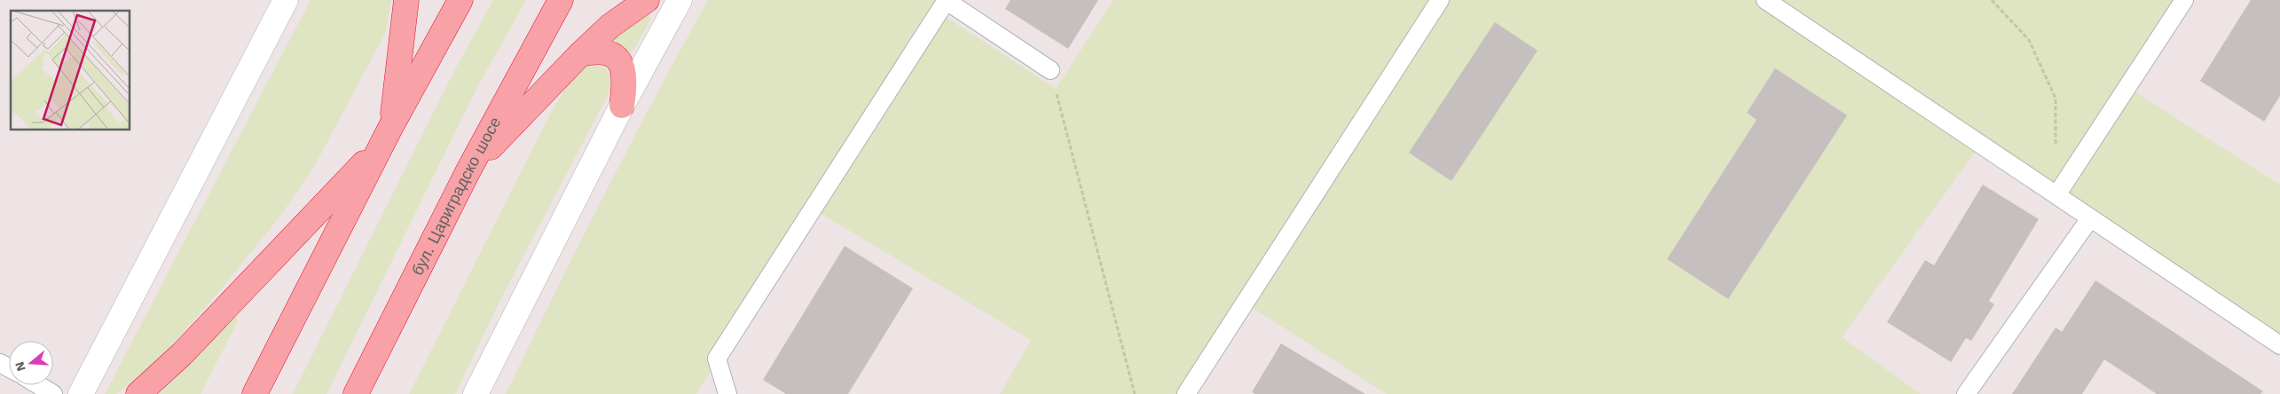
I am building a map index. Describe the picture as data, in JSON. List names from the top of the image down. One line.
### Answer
{"streets":{"highway":["бул. Цариградско шосе"]},"north":"left"}
